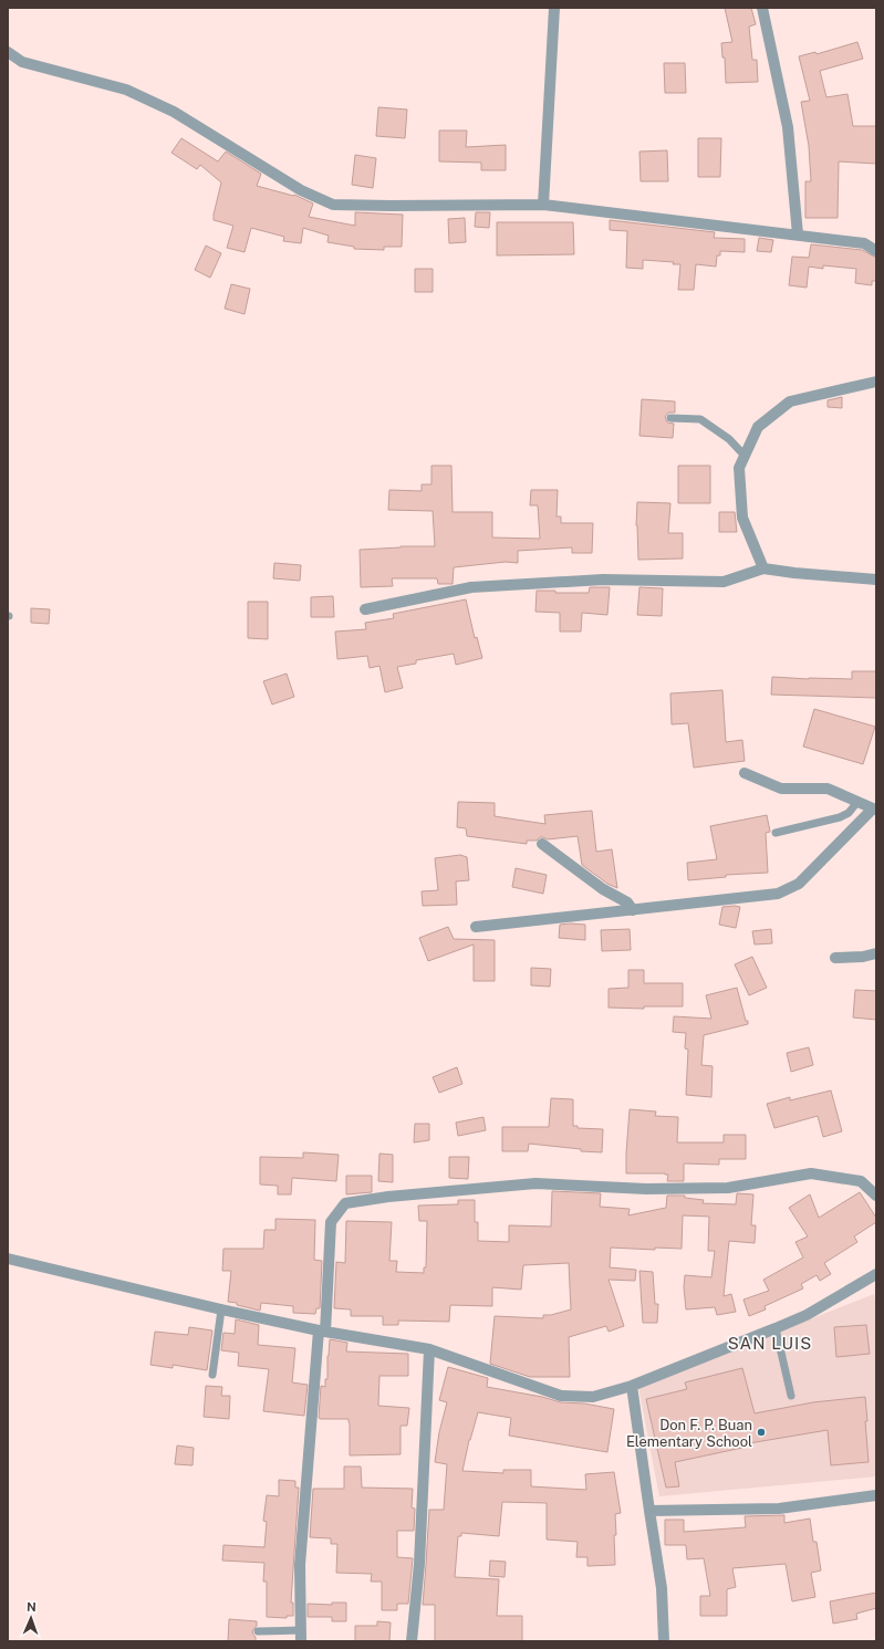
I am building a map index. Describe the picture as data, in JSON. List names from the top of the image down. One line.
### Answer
{"districts":["SAN LUIS"],"places":["Don F. P. Buan Elementary School"],"north":"top"}
